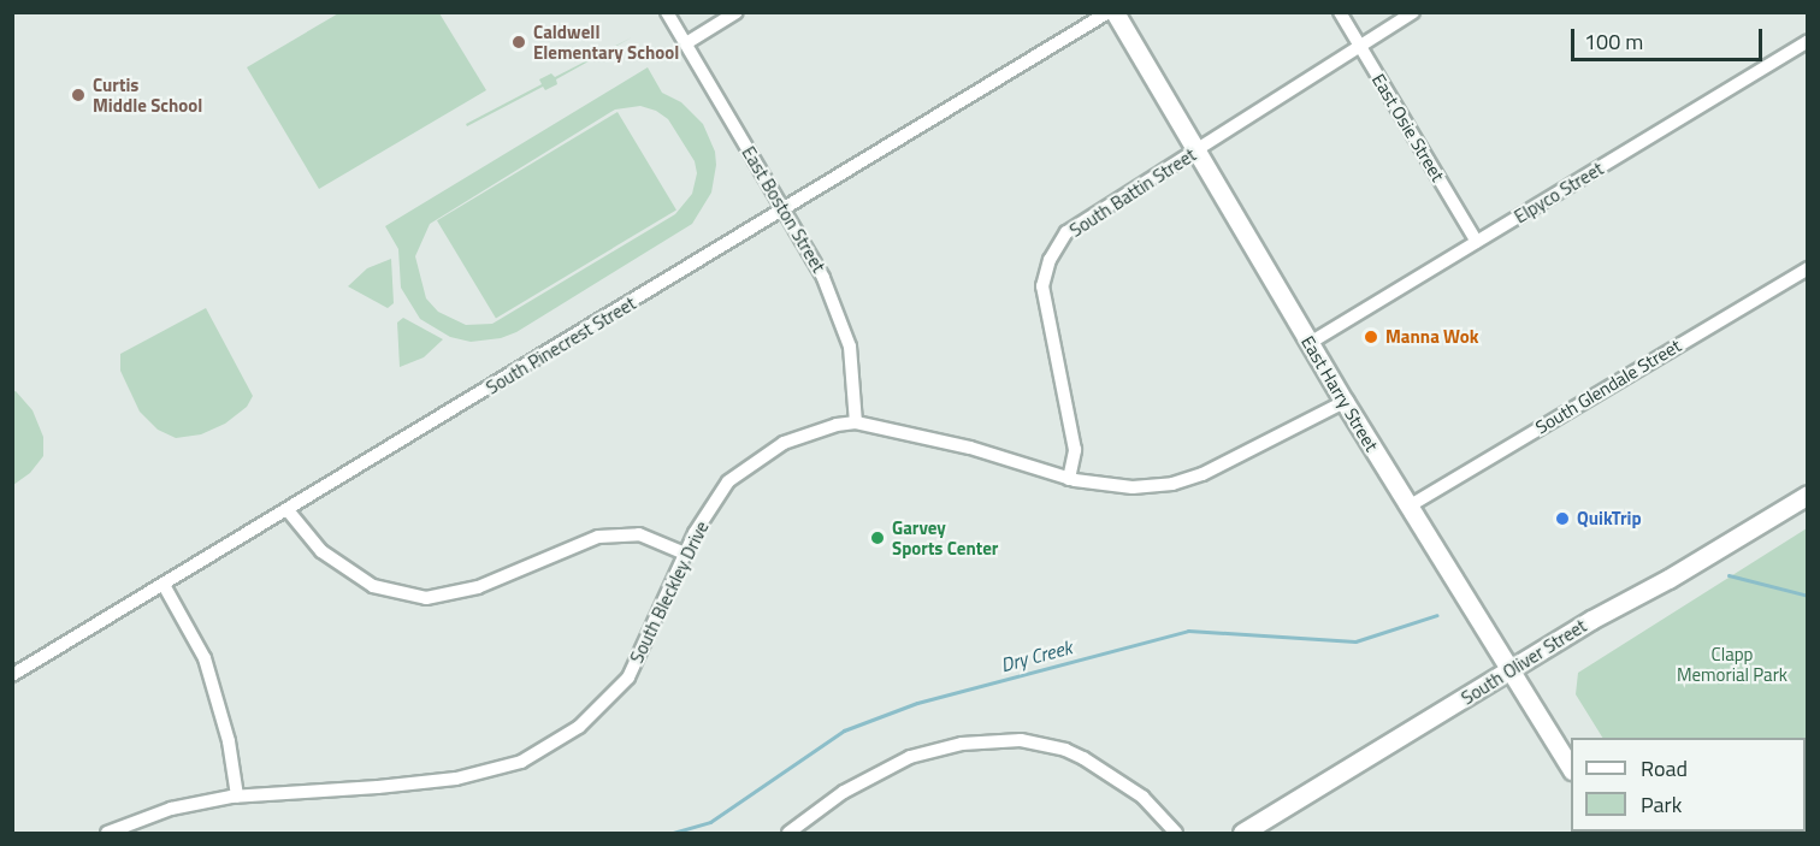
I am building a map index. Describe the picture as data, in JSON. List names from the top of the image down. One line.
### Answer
{"streets":{"main road":["East Harry Street","South Oliver Street"],"street":["East Osie Street","South Battin Street","Elpyco Street","East Boston Street","South Pinecrest Street","South Glendale Street","South Bleckley Drive"]},"crossings":[["East Osie Street","South Battin Street"],["East Osie Street","Elpyco Street"],["South Battin Street","East Harry Street"],["South Battin Street","South Bleckley Drive"],["Elpyco Street","East Harry Street"],["East Boston Street","South Pinecrest Street"],["East Boston Street","South Bleckley Drive"],["South Glendale Street","East Harry Street"],["East Harry Street","South Bleckley Drive"],["East Harry Street","South Oliver Street"]],"water":["Dry Creek"],"parks":["Clapp Memorial Park"],"places":["Caldwell Elementary School","Curtis Middle School","Manna Wok","QuikTrip","Garvey Sports Center"],"legend":["Road","Park"],"scale_bar":"100 m"}
